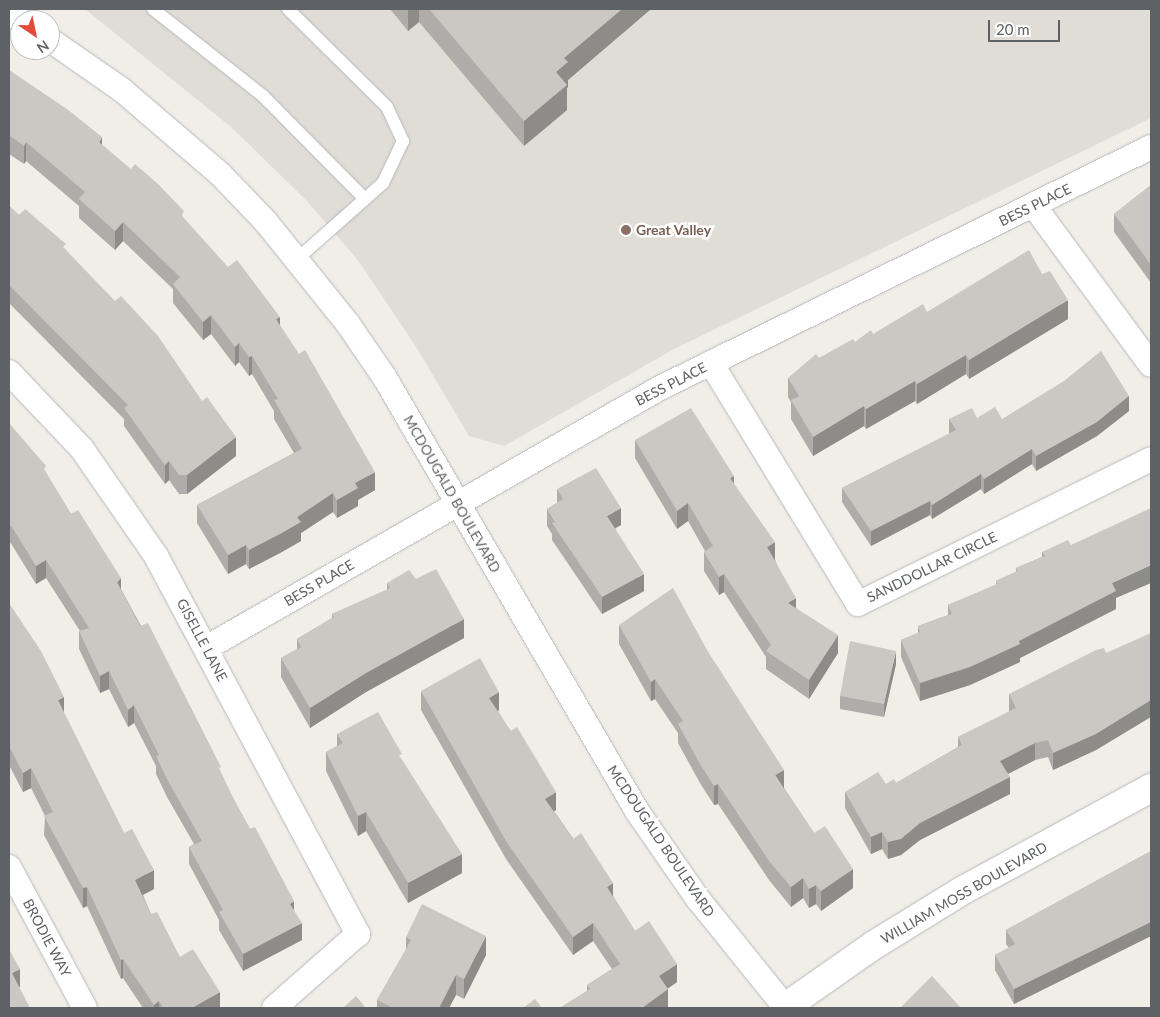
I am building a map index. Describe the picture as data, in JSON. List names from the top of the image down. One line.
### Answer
{"streets":{"street":["BESS PLACE","MCDOUGALD BOULEVARD","SANDDOLLAR CIRCLE","GISELLE LANE","WILLIAM MOSS BOULEVARD","BRODIE WAY"]},"crossings":[["BESS PLACE","MCDOUGALD BOULEVARD"],["BESS PLACE","SANDDOLLAR CIRCLE"],["BESS PLACE","GISELLE LANE"],["MCDOUGALD BOULEVARD","WILLIAM MOSS BOULEVARD"]],"places":["Great Valley"],"scale_bar":"20 m","north":"bottom right"}
